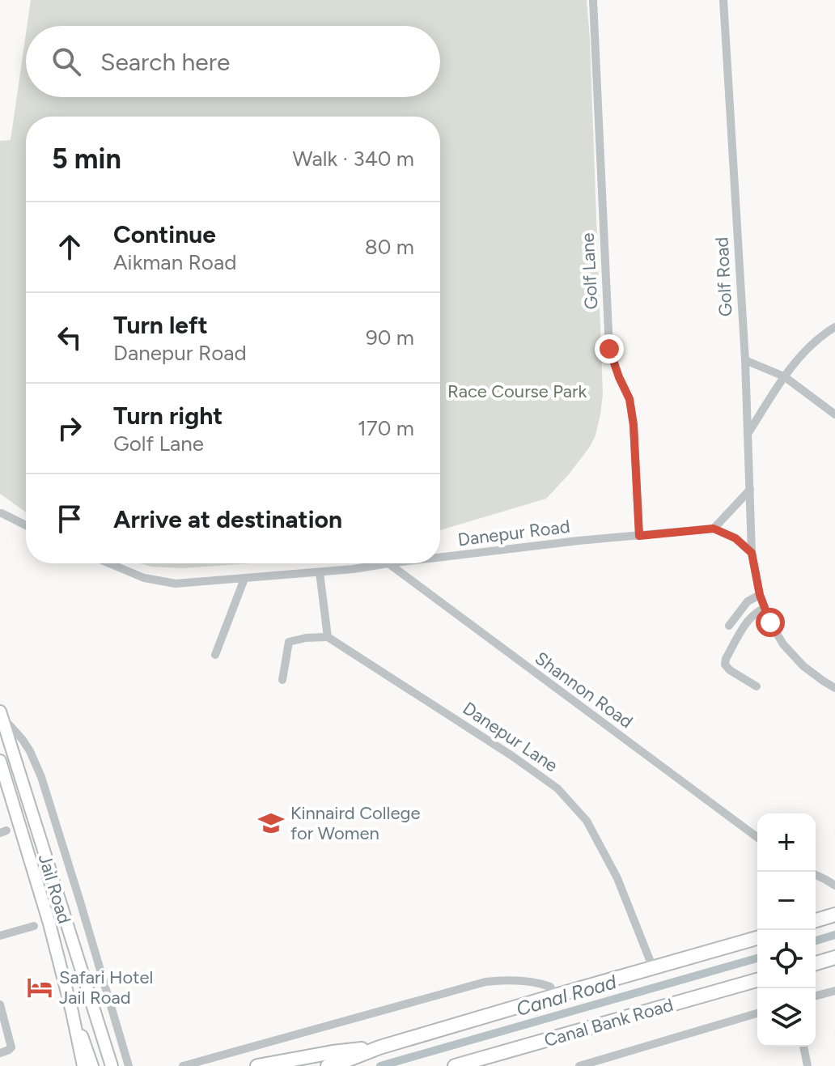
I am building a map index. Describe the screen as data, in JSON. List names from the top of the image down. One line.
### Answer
{"streets":{"highway":["Canal Bank Road"],"main road":["Jail Road"],"street":["Golf Lane","Golf Road","Danepur Road","Shannon Road","Danepur Lane"]},"crossings":[["Golf Lane","Danepur Road"],["Danepur Road","Shannon Road"]],"water":["Canal Road"],"parks":["Race Course Park"],"places":{"school or university":["Kinnaird College for Women"],"hotel":["Safari Hotel Jail Road"]},"page":{"search":"Search here","heading":["5 min","Walk · 340 m"],"list":[["Continue","Aikman Road","80 m"],["Turn left","Danepur Road","90 m"],["Turn right","Golf Lane","170 m"],"Arrive at destination"],"map_buttons":["+","−"]}}
